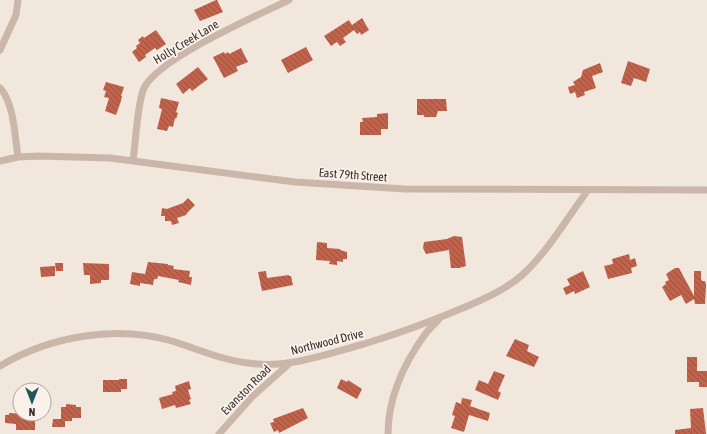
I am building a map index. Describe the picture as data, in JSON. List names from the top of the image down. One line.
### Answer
{"streets":{"street":["Holly Creek Lane","East 79th Street","Northwood Drive","Evanston Road"]},"crossings":[["Holly Creek Lane","East 79th Street"],["East 79th Street","Northwood Drive"],["Northwood Drive","Evanston Road"]],"north":"bottom"}
